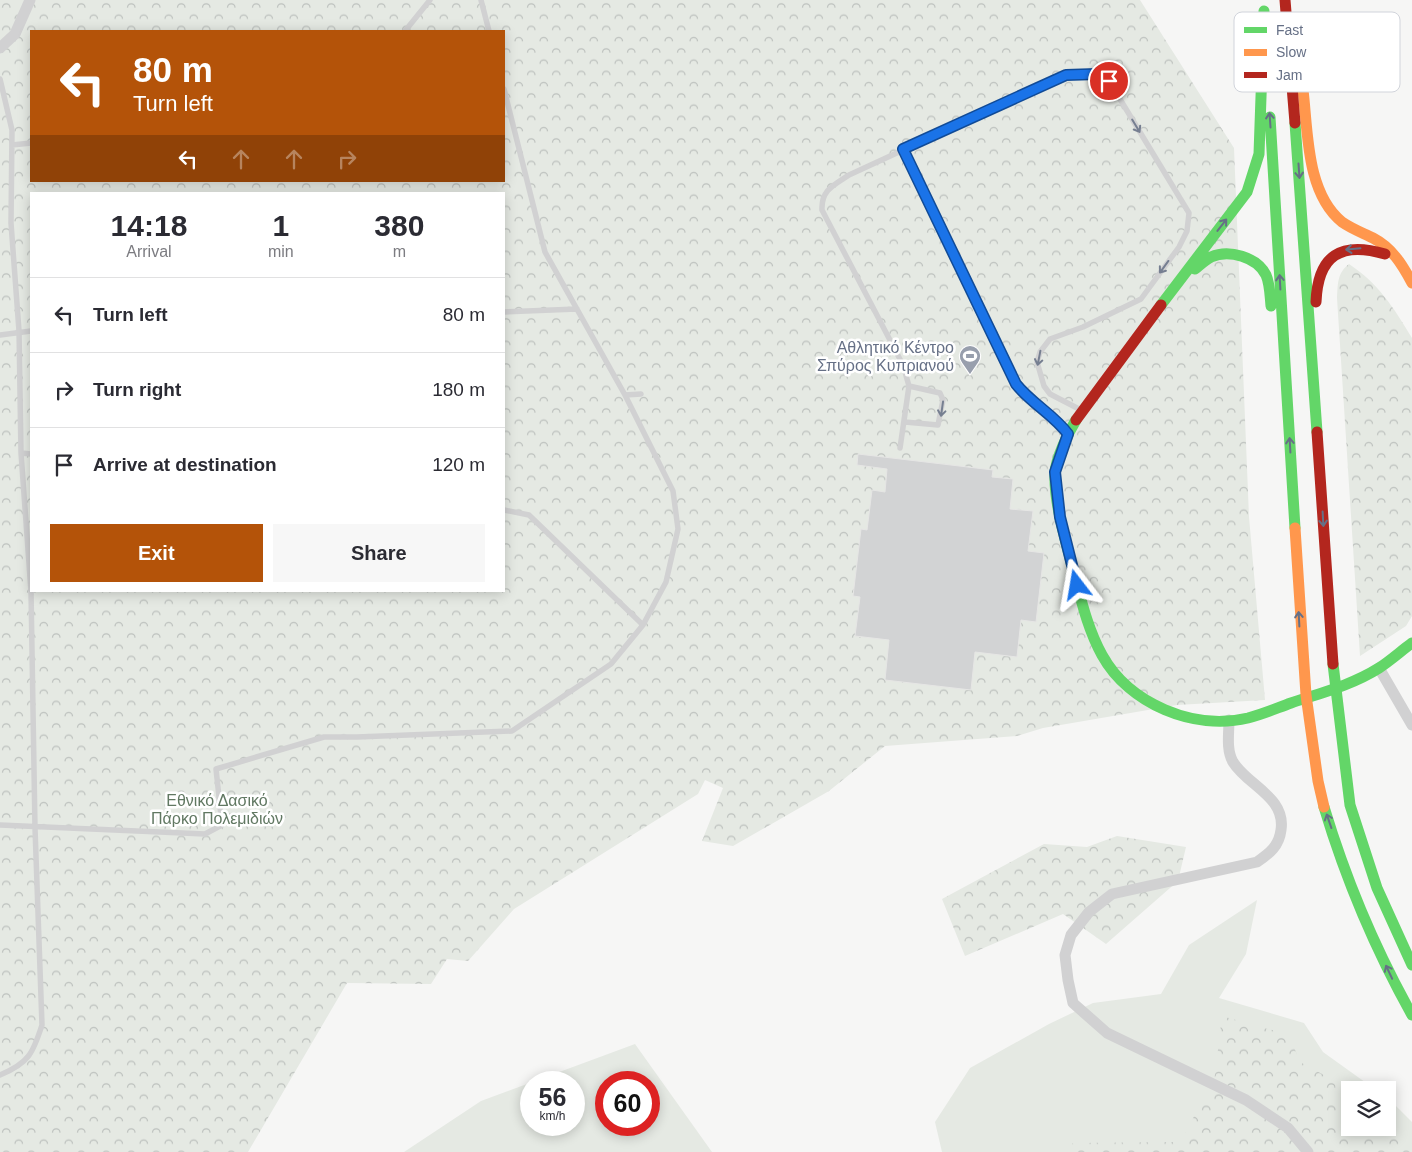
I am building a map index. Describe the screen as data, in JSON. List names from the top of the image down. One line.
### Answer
{"parks":["Εθνικό Δασικό Πάρκο Πολεμιδιών"],"places":{"sports":["Αθλητικό Κέντρο Σπύρος Κυπριανού"]},"legend":["Fast","Slow","Jam"],"page":{"turn":["80 m","Turn left"],"eta":["14:18","Arrival","1","min","380","m"],"list":[{"name":"Turn left","value":"80 m"},{"name":"Turn right","value":"180 m"},{"name":"Arrive at destination","value":"120 m"}],"buttons":["Exit","Share"],"speed":"56 km/h","limit":"60"}}
